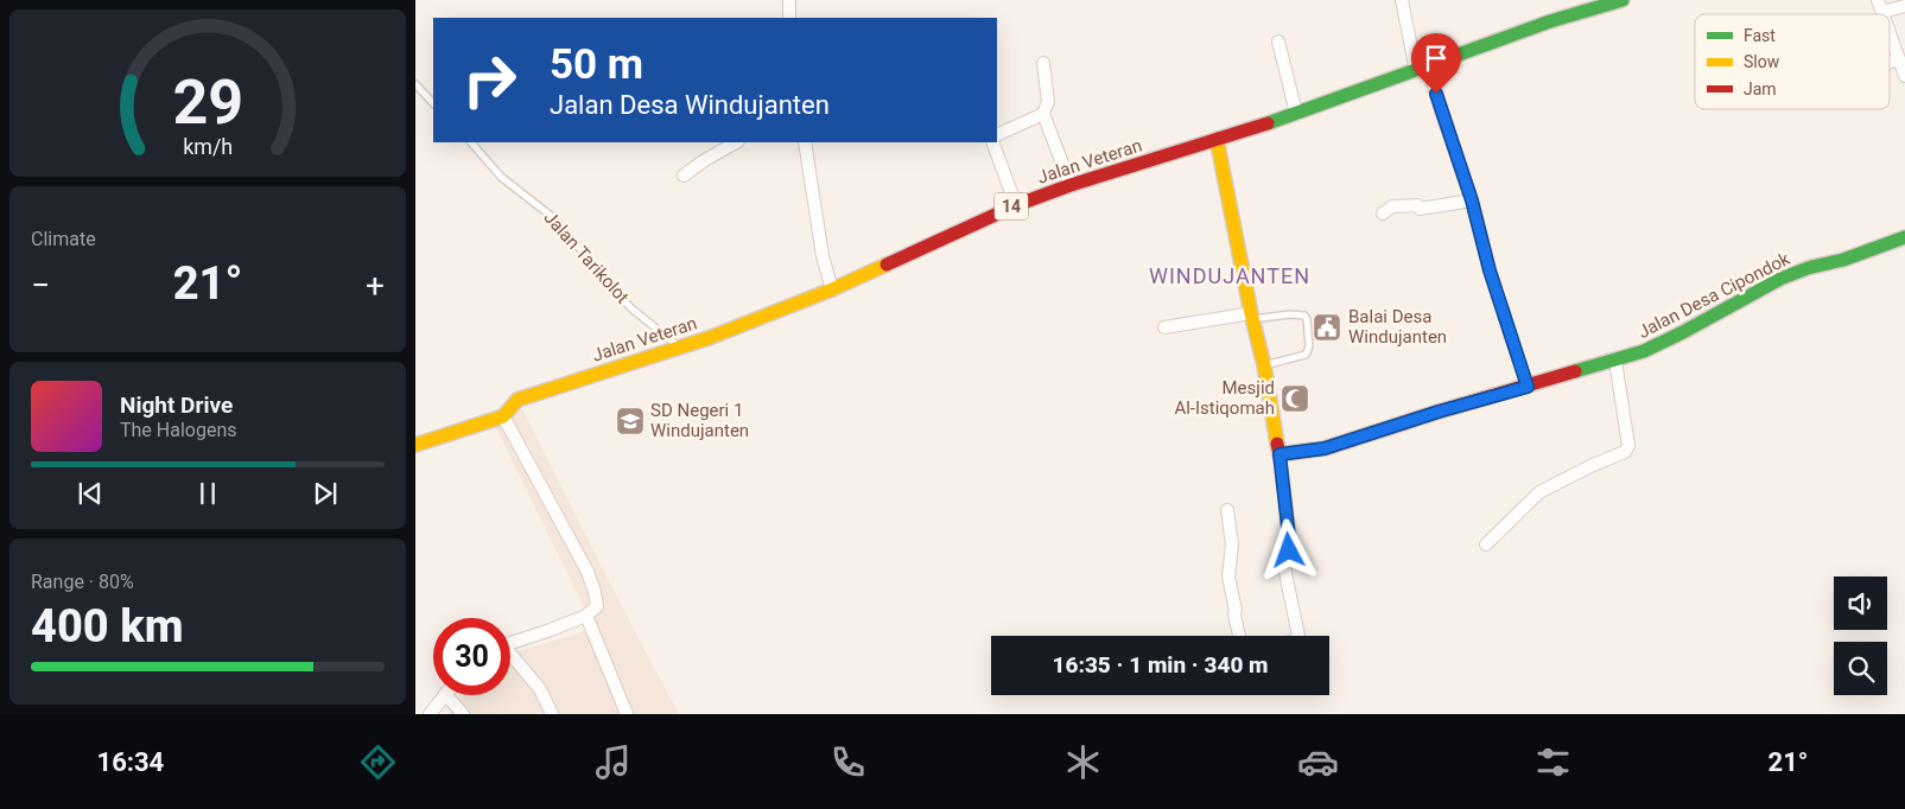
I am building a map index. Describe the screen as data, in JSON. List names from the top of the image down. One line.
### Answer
{"streets":{"main road":["Jalan Veteran","14","Jalan Desa Cipondok"],"lane":["Jalan Tarikolot"]},"crossings":[["Jalan Veteran","Jalan Tarikolot"]],"districts":["WINDUJANTEN"],"places":{"public building":["Balai Desa Windujanten"],"mosque":["Mesjid Al-Istiqomah"],"school or university":["SD Negeri 1 Windujanten"]},"legend":["Fast","Slow","Jam"],"page":{"turn":["50 m","Jalan Desa Windujanten"],"tile":["Climate",["Range · 80%","400 km"]],"heat":["−","21°","+"],"song":["Night Drive","The Halogens"],"limit":"30","trip":"16:35 · 1 min · 340 m","tabs":["16:34","21°"],"gauge":["29","km/h"]}}
